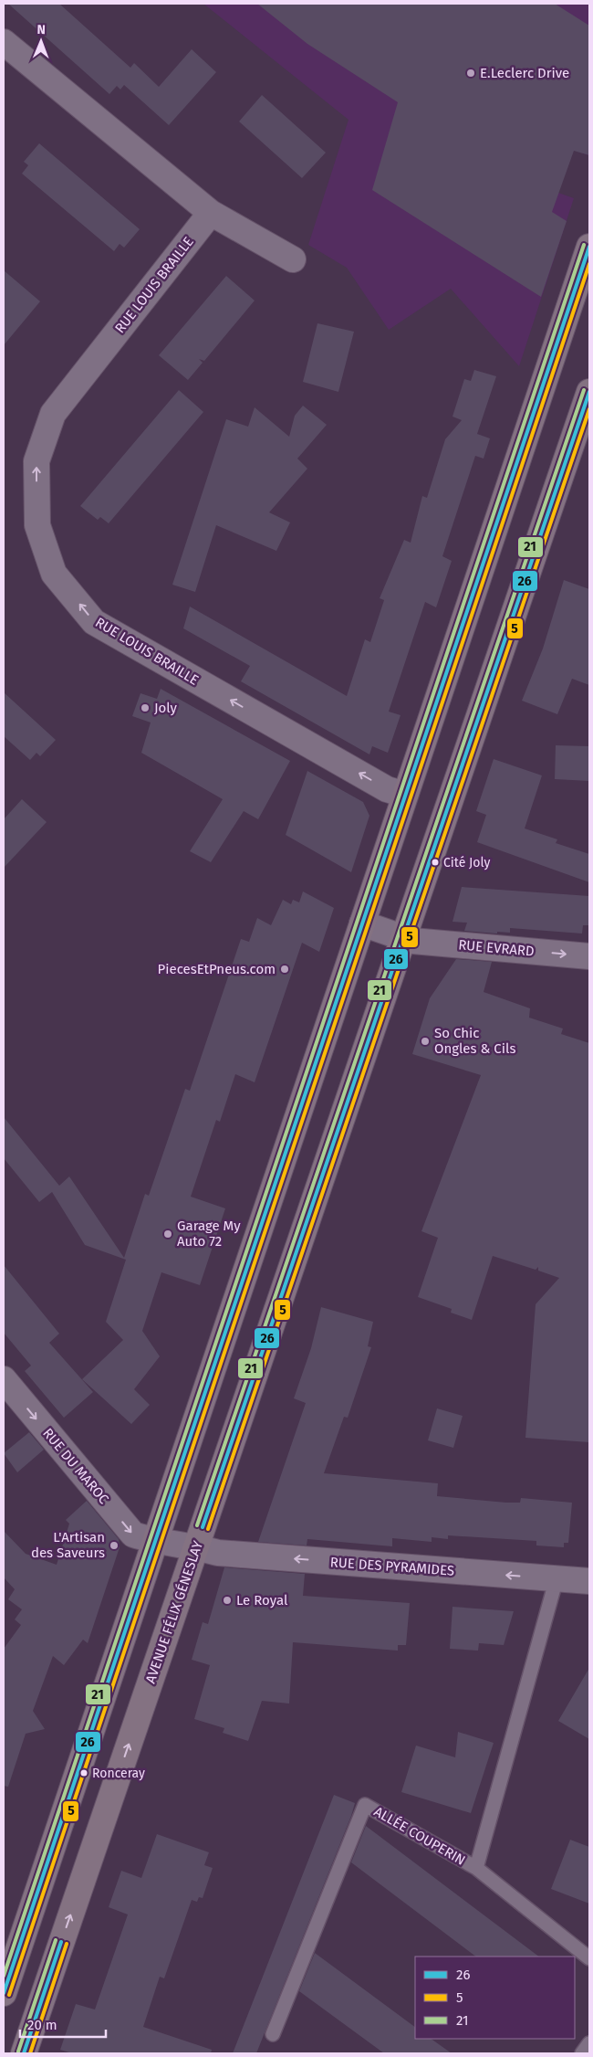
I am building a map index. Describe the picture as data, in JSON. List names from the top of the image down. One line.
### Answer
{"streets":{"main road":["AVENUE FÉLIX GÉNESLAY"],"street":["RUE LOUIS BRAILLE","RUE EVRARD","RUE DU MAROC","RUE DES PYRAMIDES"],"lane":["ALLÉE COUPERIN"]},"crossings":[["RUE EVRARD","AVENUE FÉLIX GÉNESLAY"],["RUE DU MAROC","RUE DES PYRAMIDES"],["RUE DU MAROC","AVENUE FÉLIX GÉNESLAY"],["RUE DES PYRAMIDES","AVENUE FÉLIX GÉNESLAY"],["RUE DES PYRAMIDES","ALLÉE COUPERIN"]],"one_way":["RUE EVRARD","RUE DU MAROC","RUE DES PYRAMIDES"],"places":["E.Leclerc Drive","Joly","Cité Joly","PiecesEtPneus.com","So Chic Ongles & Cils","Garage My Auto 72","L'Artisan des Saveurs","Le Royal","Ronceray"],"lines":["transit line 21","transit line 26","transit line 5"],"legend":["26","5","21"],"scale_bar":"20 m","north":"top"}
